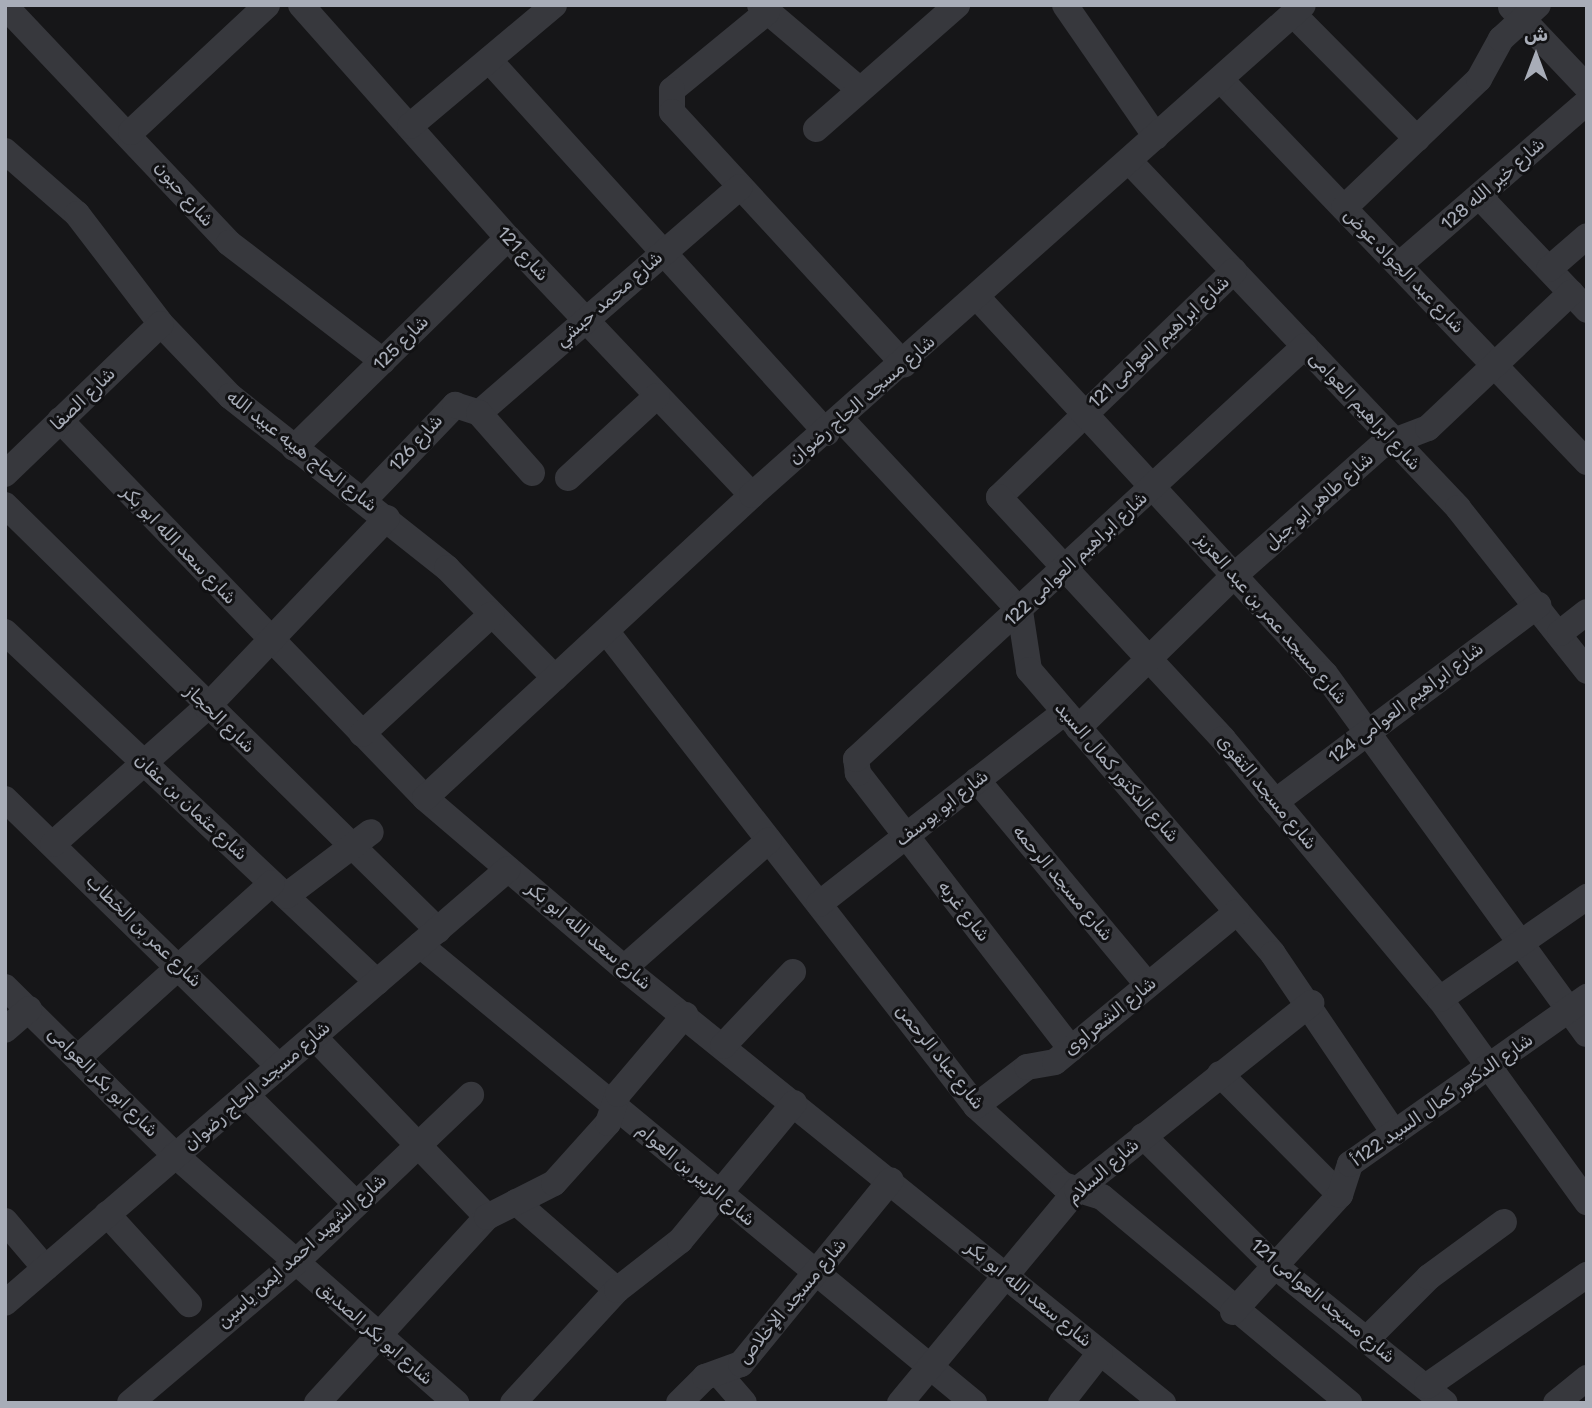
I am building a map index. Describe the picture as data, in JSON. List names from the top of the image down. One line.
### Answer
{"streets":{"street":["شارع خير الله 128","شارع حبون","شارع 121","شارع عبد الجواد عوض","شارع محمد حبشي","شارع ابراهيم العوامى 121","شارع 125","شارع الصفا","شارع مسجد الحاج رضوان","شارع ابراهيم العوامى","شارع 126","شارع الحاج هيبه عبيد الله","شارع طاهر ابو جبل","شارع سعد الله ابو بكر","شارع ابراهيم العوامى 122","شارع مسجد عمر بن عبد العزيز","شارع ابراهيم العوامى 124","شارع الحجاز","شارع الدكتور كمال السيد","شارع مسجد التقوى","شارع عثمان بن عفان","شارع ابو يوسف","شارع مسجد الرحمه","شارع غربه","شارع عمر بن الخطاب","شارع الشعراوى","شارع عباد الرحمن","شارع ابو بكر العوامى","شارع الدكتور كمال السيد 122أ","شارع السلام","شارع الزبير بن العوام","شارع الشهيد احمد ايمن ياسين","شارع مسجد الإخلاص","شارع مسجد العوامى 121","شارع ابو بكر الصديق"]},"crossings":[["شارع خير الله 128","شارع عبد الجواد عوض"],["شارع حبون","شارع 125"],["شارع 121","شارع محمد حبشي"],["شارع 121","شارع 125"],["شارع 121","شارع مسجد الحاج رضوان"],["شارع عبد الجواد عوض","شارع مسجد الحاج رضوان"],["شارع عبد الجواد عوض","شارع طاهر ابو جبل"],["شارع محمد حبشي","شارع 126"],["شارع ابراهيم العوامى 121","شارع ابراهيم العوامى"],["شارع ابراهيم العوامى 121","شارع مسجد عمر بن عبد العزيز"],["شارع ابراهيم العوامى 121","شارع مسجد التقوى"],["شارع 125","شارع الحاج هيبه عبيد الله"],["شارع الصفا","شارع الحاج هيبه عبيد الله"],["شارع الصفا","شارع سعد الله ابو بكر"],["شارع مسجد الحاج رضوان","شارع ابراهيم العوامى"],["شارع مسجد الحاج رضوان","شارع الحاج هيبه عبيد الله"],["شارع مسجد الحاج رضوان","شارع سعد الله ابو بكر"],["شارع مسجد الحاج رضوان","شارع مسجد عمر بن عبد العزيز"],["شارع مسجد الحاج رضوان","شارع الحجاز"],["شارع مسجد الحاج رضوان","شارع عثمان بن عفان"],["شارع مسجد الحاج رضوان","شارع عمر بن الخطاب"],["شارع مسجد الحاج رضوان","شارع عباد الرحمن"],["شارع مسجد الحاج رضوان","شارع ابو بكر العوامى"],["شارع مسجد الحاج رضوان","شارع الزبير بن العوام"],["شارع ابراهيم العوامى","شارع طاهر ابو جبل"],["شارع ابراهيم العوامى","شارع ابراهيم العوامى 122"],["شارع ابراهيم العوامى","شارع ابراهيم العوامى 124"],["شارع 126","شارع الحاج هيبه عبيد الله"],["شارع طاهر ابو جبل","شارع مسجد عمر بن عبد العزيز"],["شارع طاهر ابو جبل","شارع الدكتور كمال السيد"],["شارع طاهر ابو جبل","شارع مسجد التقوى"],["شارع طاهر ابو جبل","شارع ابو يوسف"],["شارع سعد الله ابو بكر","شارع السلام"],["شارع سعد الله ابو بكر","شارع مسجد الإخلاص"],["شارع ابراهيم العوامى 122","شارع مسجد عمر بن عبد العزيز"],["شارع ابراهيم العوامى 122","شارع الدكتور كمال السيد"],["شارع ابراهيم العوامى 122","شارع مسجد التقوى"],["شارع ابراهيم العوامى 122","شارع غربه"],["شارع مسجد عمر بن عبد العزيز","شارع ابراهيم العوامى 124"],["شارع مسجد عمر بن عبد العزيز","شارع مسجد التقوى"],["شارع مسجد عمر بن عبد العزيز","شارع الدكتور كمال السيد 122أ"],["شارع ابراهيم العوامى 124","شارع مسجد التقوى"],["شارع الحجاز","شارع الزبير بن العوام"],["شارع الدكتور كمال السيد","شارع ابو يوسف"],["شارع الدكتور كمال السيد","شارع الشعراوى"],["شارع الدكتور كمال السيد","شارع الدكتور كمال السيد 122أ"],["شارع الدكتور كمال السيد","شارع السلام"],["شارع مسجد التقوى","شارع الدكتور كمال السيد 122أ"],["شارع ابو يوسف","شارع مسجد الرحمه"],["شارع ابو يوسف","شارع غربه"],["شارع ابو يوسف","شارع عباد الرحمن"],["شارع مسجد الرحمه","شارع الشعراوى"],["شارع غربه","شارع الشعراوى"],["شارع الشعراوى","شارع عباد الرحمن"],["شارع عباد الرحمن","شارع الدكتور كمال السيد 122أ"],["شارع عباد الرحمن","شارع السلام"],["شارع ابو بكر العوامى","شارع الشهيد احمد ايمن ياسين"],["شارع ابو بكر العوامى","شارع ابو بكر الصديق"],["شارع الدكتور كمال السيد 122أ","شارع مسجد العوامى 121"],["شارع السلام","شارع الزبير بن العوام"],["شارع السلام","شارع مسجد العوامى 121"],["شارع الزبير بن العوام","شارع مسجد الإخلاص"],["شارع الشهيد احمد ايمن ياسين","شارع ابو بكر الصديق"]],"north":"top"}
